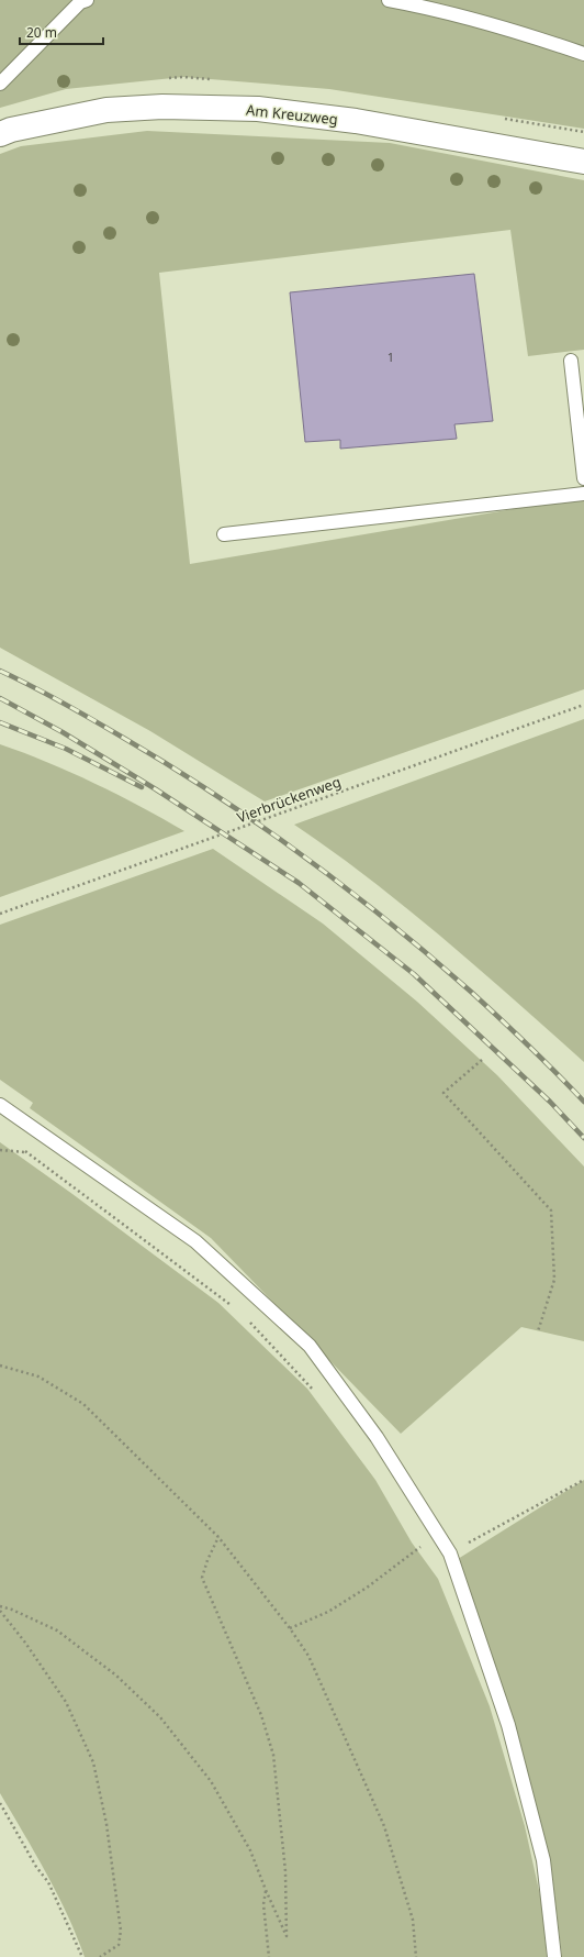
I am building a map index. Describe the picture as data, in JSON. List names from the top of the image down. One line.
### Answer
{"streets":{"street":["Am Kreuzweg"],"path":["Vierbrückenweg"]},"house_numbers":["1"],"scale_bar":"20 m"}
